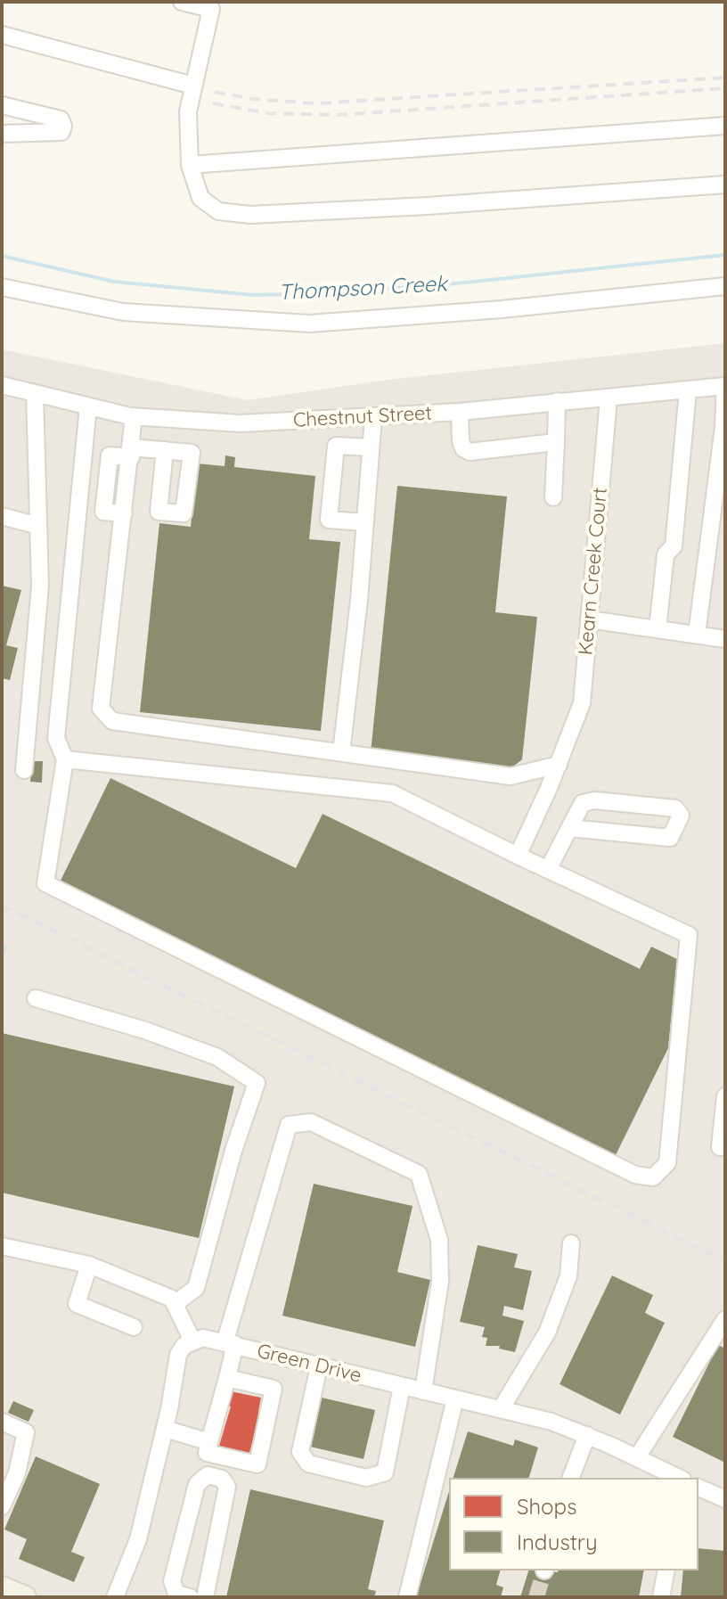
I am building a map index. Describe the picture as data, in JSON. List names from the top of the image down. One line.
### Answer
{"streets":{"street":["Chestnut Street","Kearn Creek Court","Green Drive"]},"crossings":[["Chestnut Street","Kearn Creek Court"]],"water":["Thompson Creek"],"legend":["Shops","Industry"]}
